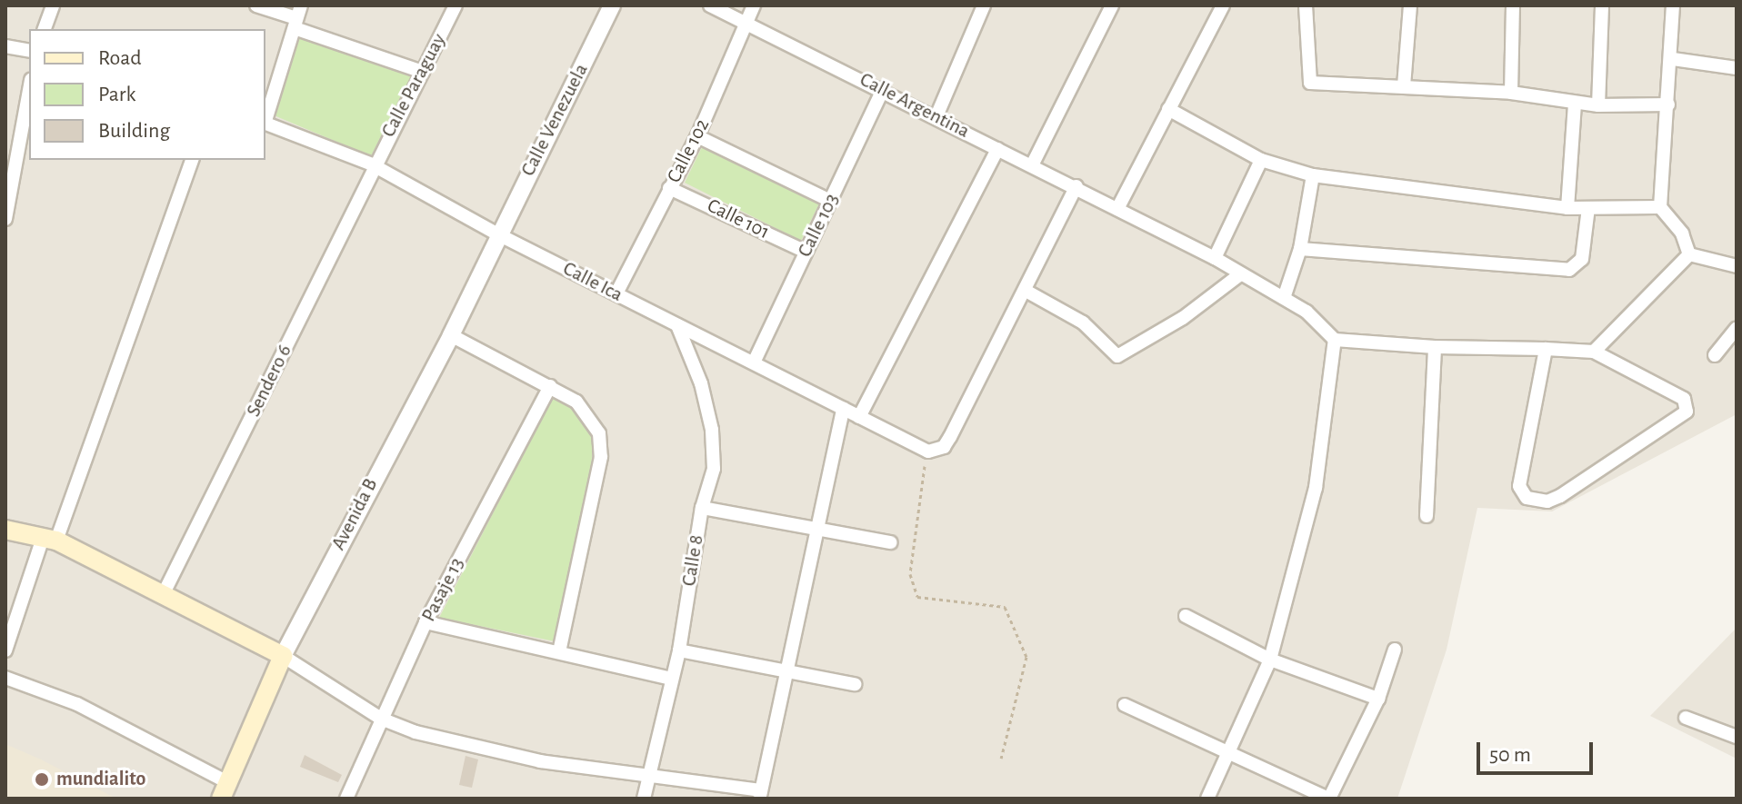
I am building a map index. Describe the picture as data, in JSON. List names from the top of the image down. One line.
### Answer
{"streets":{"main road":["Avenida B"],"street":["Calle Paraguay","Calle Argentina","Calle Venezuela","Calle 102","Calle 101","Calle 103","Calle Ica","Sendero 6","Calle 8","Pasaje 13"]},"crossings":[["Calle Paraguay","Calle Ica"],["Calle Paraguay","Sendero 6"],["Calle Argentina","Calle 102"],["Calle Argentina","Calle 103"],["Calle Venezuela","Calle Ica"],["Calle Venezuela","Avenida B"],["Calle 102","Calle 101"],["Calle 102","Calle Ica"],["Calle 101","Calle 103"],["Calle 103","Calle Ica"],["Calle Ica","Sendero 6"],["Calle Ica","Avenida B"],["Calle Ica","Calle 8"]],"places":["mundialito"],"legend":["Road","Park","Building"],"scale_bar":"50 m"}
